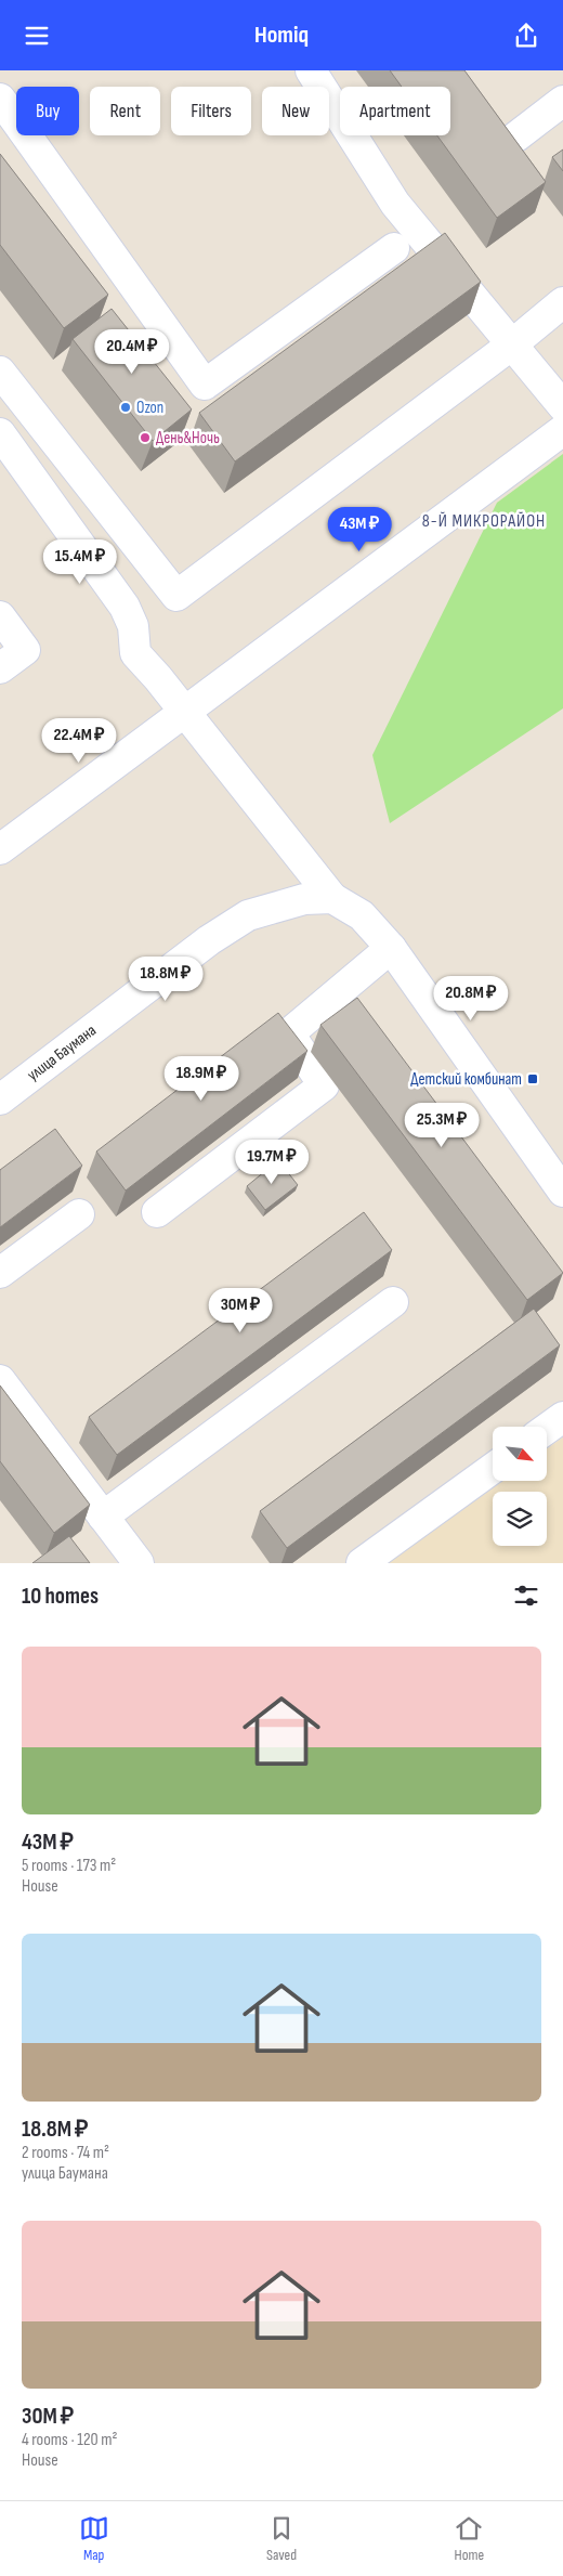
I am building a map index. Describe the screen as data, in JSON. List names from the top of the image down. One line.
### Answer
{"streets":{"street":["улица Баумана"]},"districts":["8-Й МИКРОРАЙОН"],"places":{"other":["Ozon","День&Ночь"],"transit":["Детский комбинат"]},"north":"bottom right","page":{"header":"Homiq","chip":["Buy","Rent","Filters","New","Apartment"],"price":["20.4M ₽","43M ₽","15.4M ₽","22.4M ₽","18.8M ₽","20.8M ₽","18.9M ₽","25.3M ₽","19.7M ₽","30M ₽"],"heading":"10 homes","list":[{"name":"43M ₽","note":"5 rooms · 173 m² · House"},{"name":"18.8M ₽","note":"2 rooms · 74 m² · улица Баумана"},{"name":"30M ₽","note":"4 rooms · 120 m² · House"}],"tabs":["Map","Saved","Home"]}}
